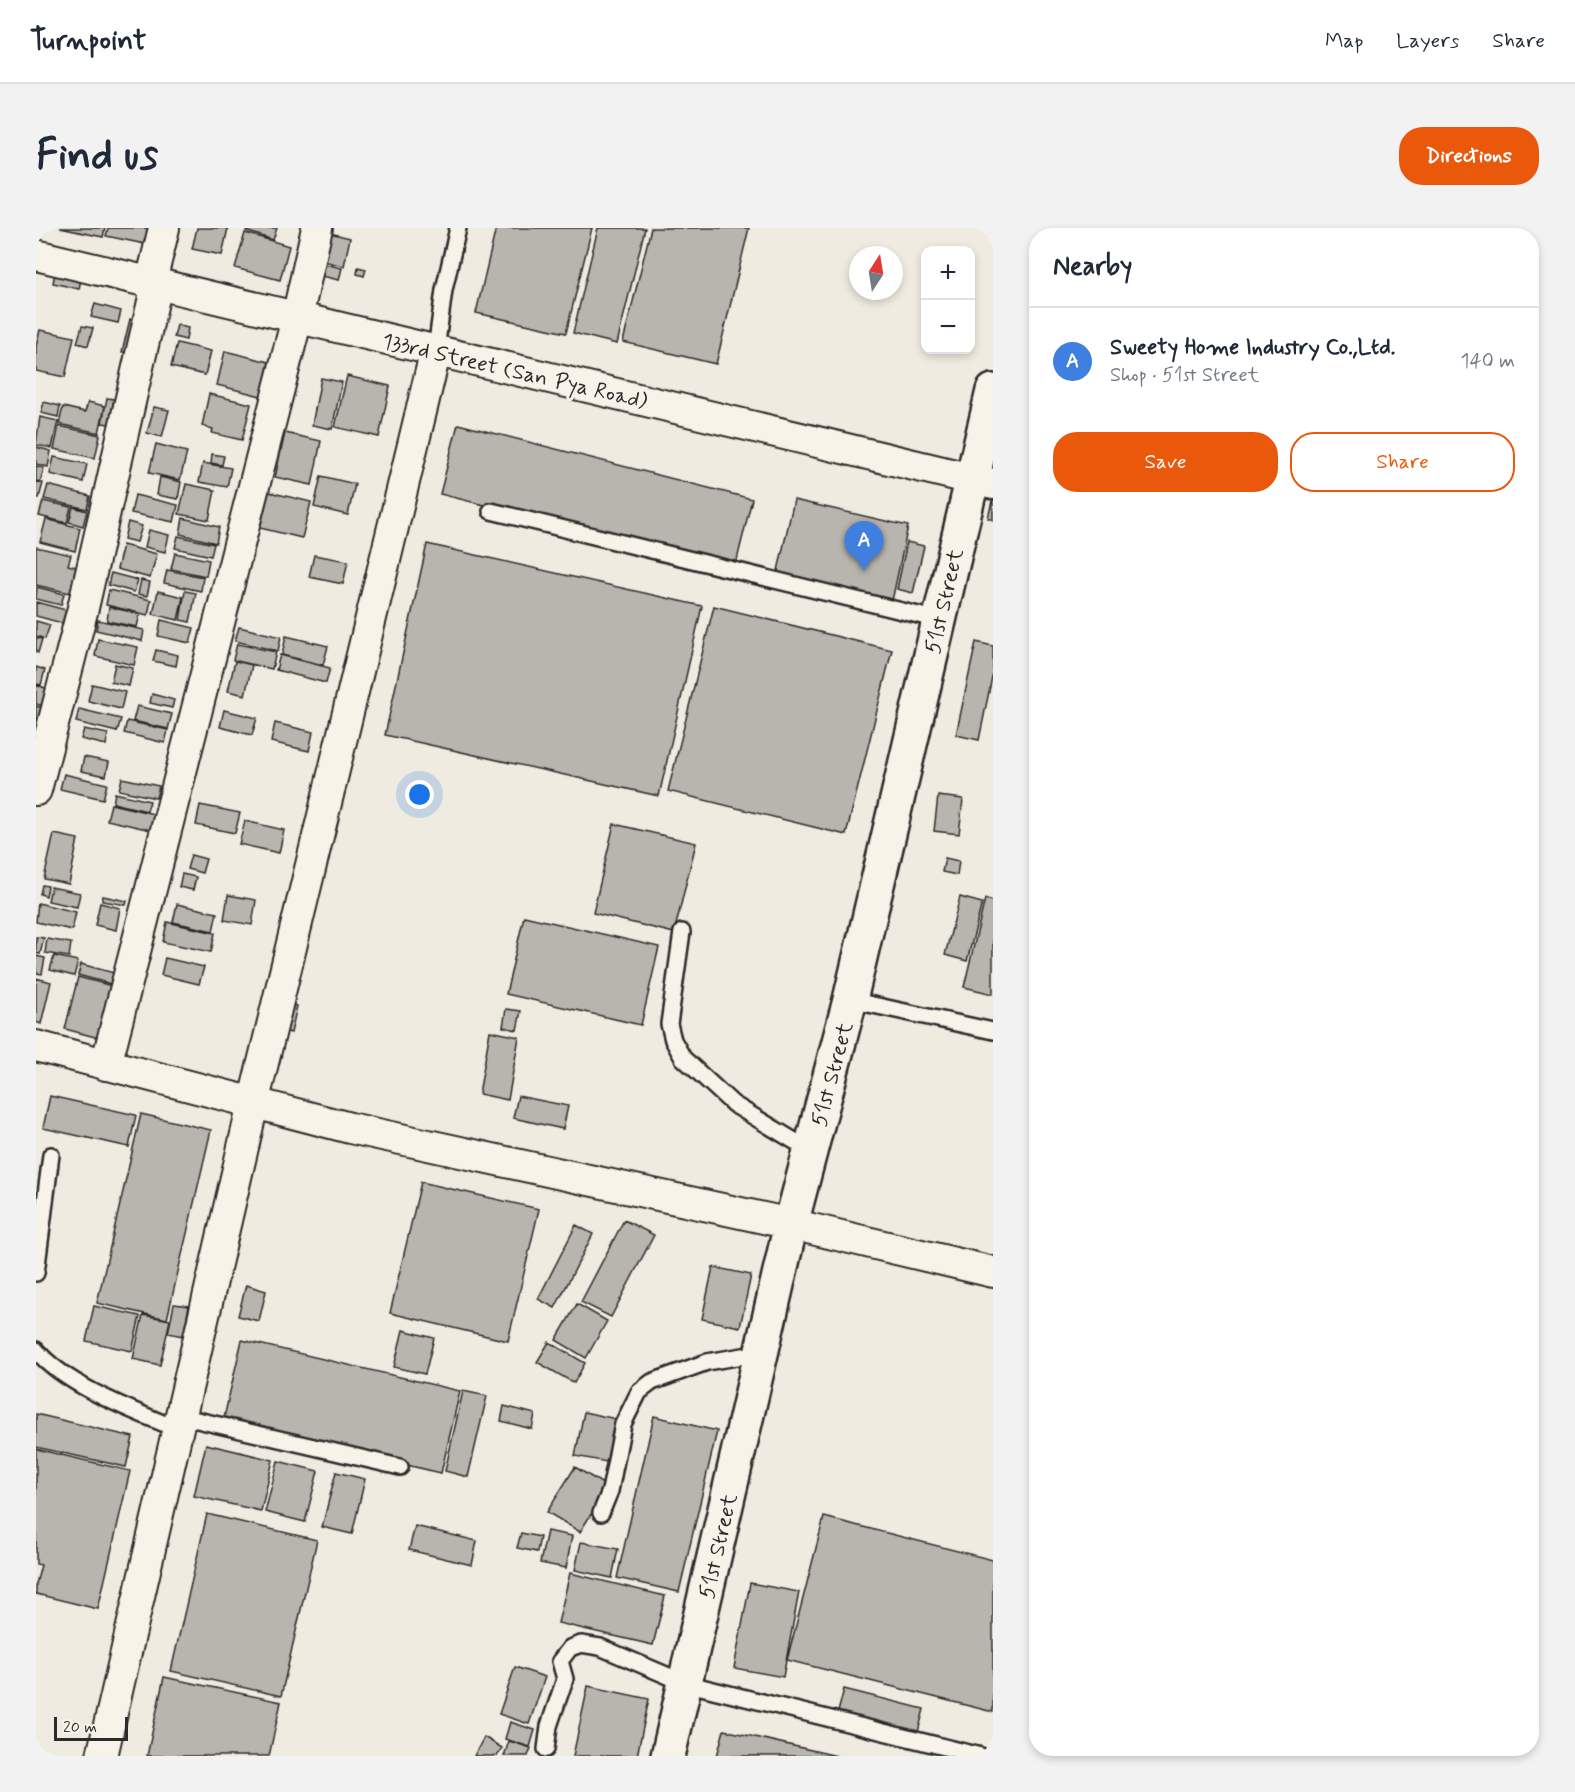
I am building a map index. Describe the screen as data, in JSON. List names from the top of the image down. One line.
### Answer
{"streets":{"street":["133rd Street (San Pya Road)","51st Street"]},"crossings":[["133rd Street (San Pya Road)","51st Street"]],"scale_bar":"20 m","north":"top","page":{"header":"Turnpoint","nav":["Map","Layers","Share"],"buttons":["Directions",["Save","Share"]],"title":"Find us","heading":"Nearby","map_buttons":["+","−"],"list":[{"mark":"A","name":"Sweety Home Industry Co.,Ltd.","note":"Shop · 51st Street","value":"140 m"}],"pins":"A","scale":"20 m"}}
